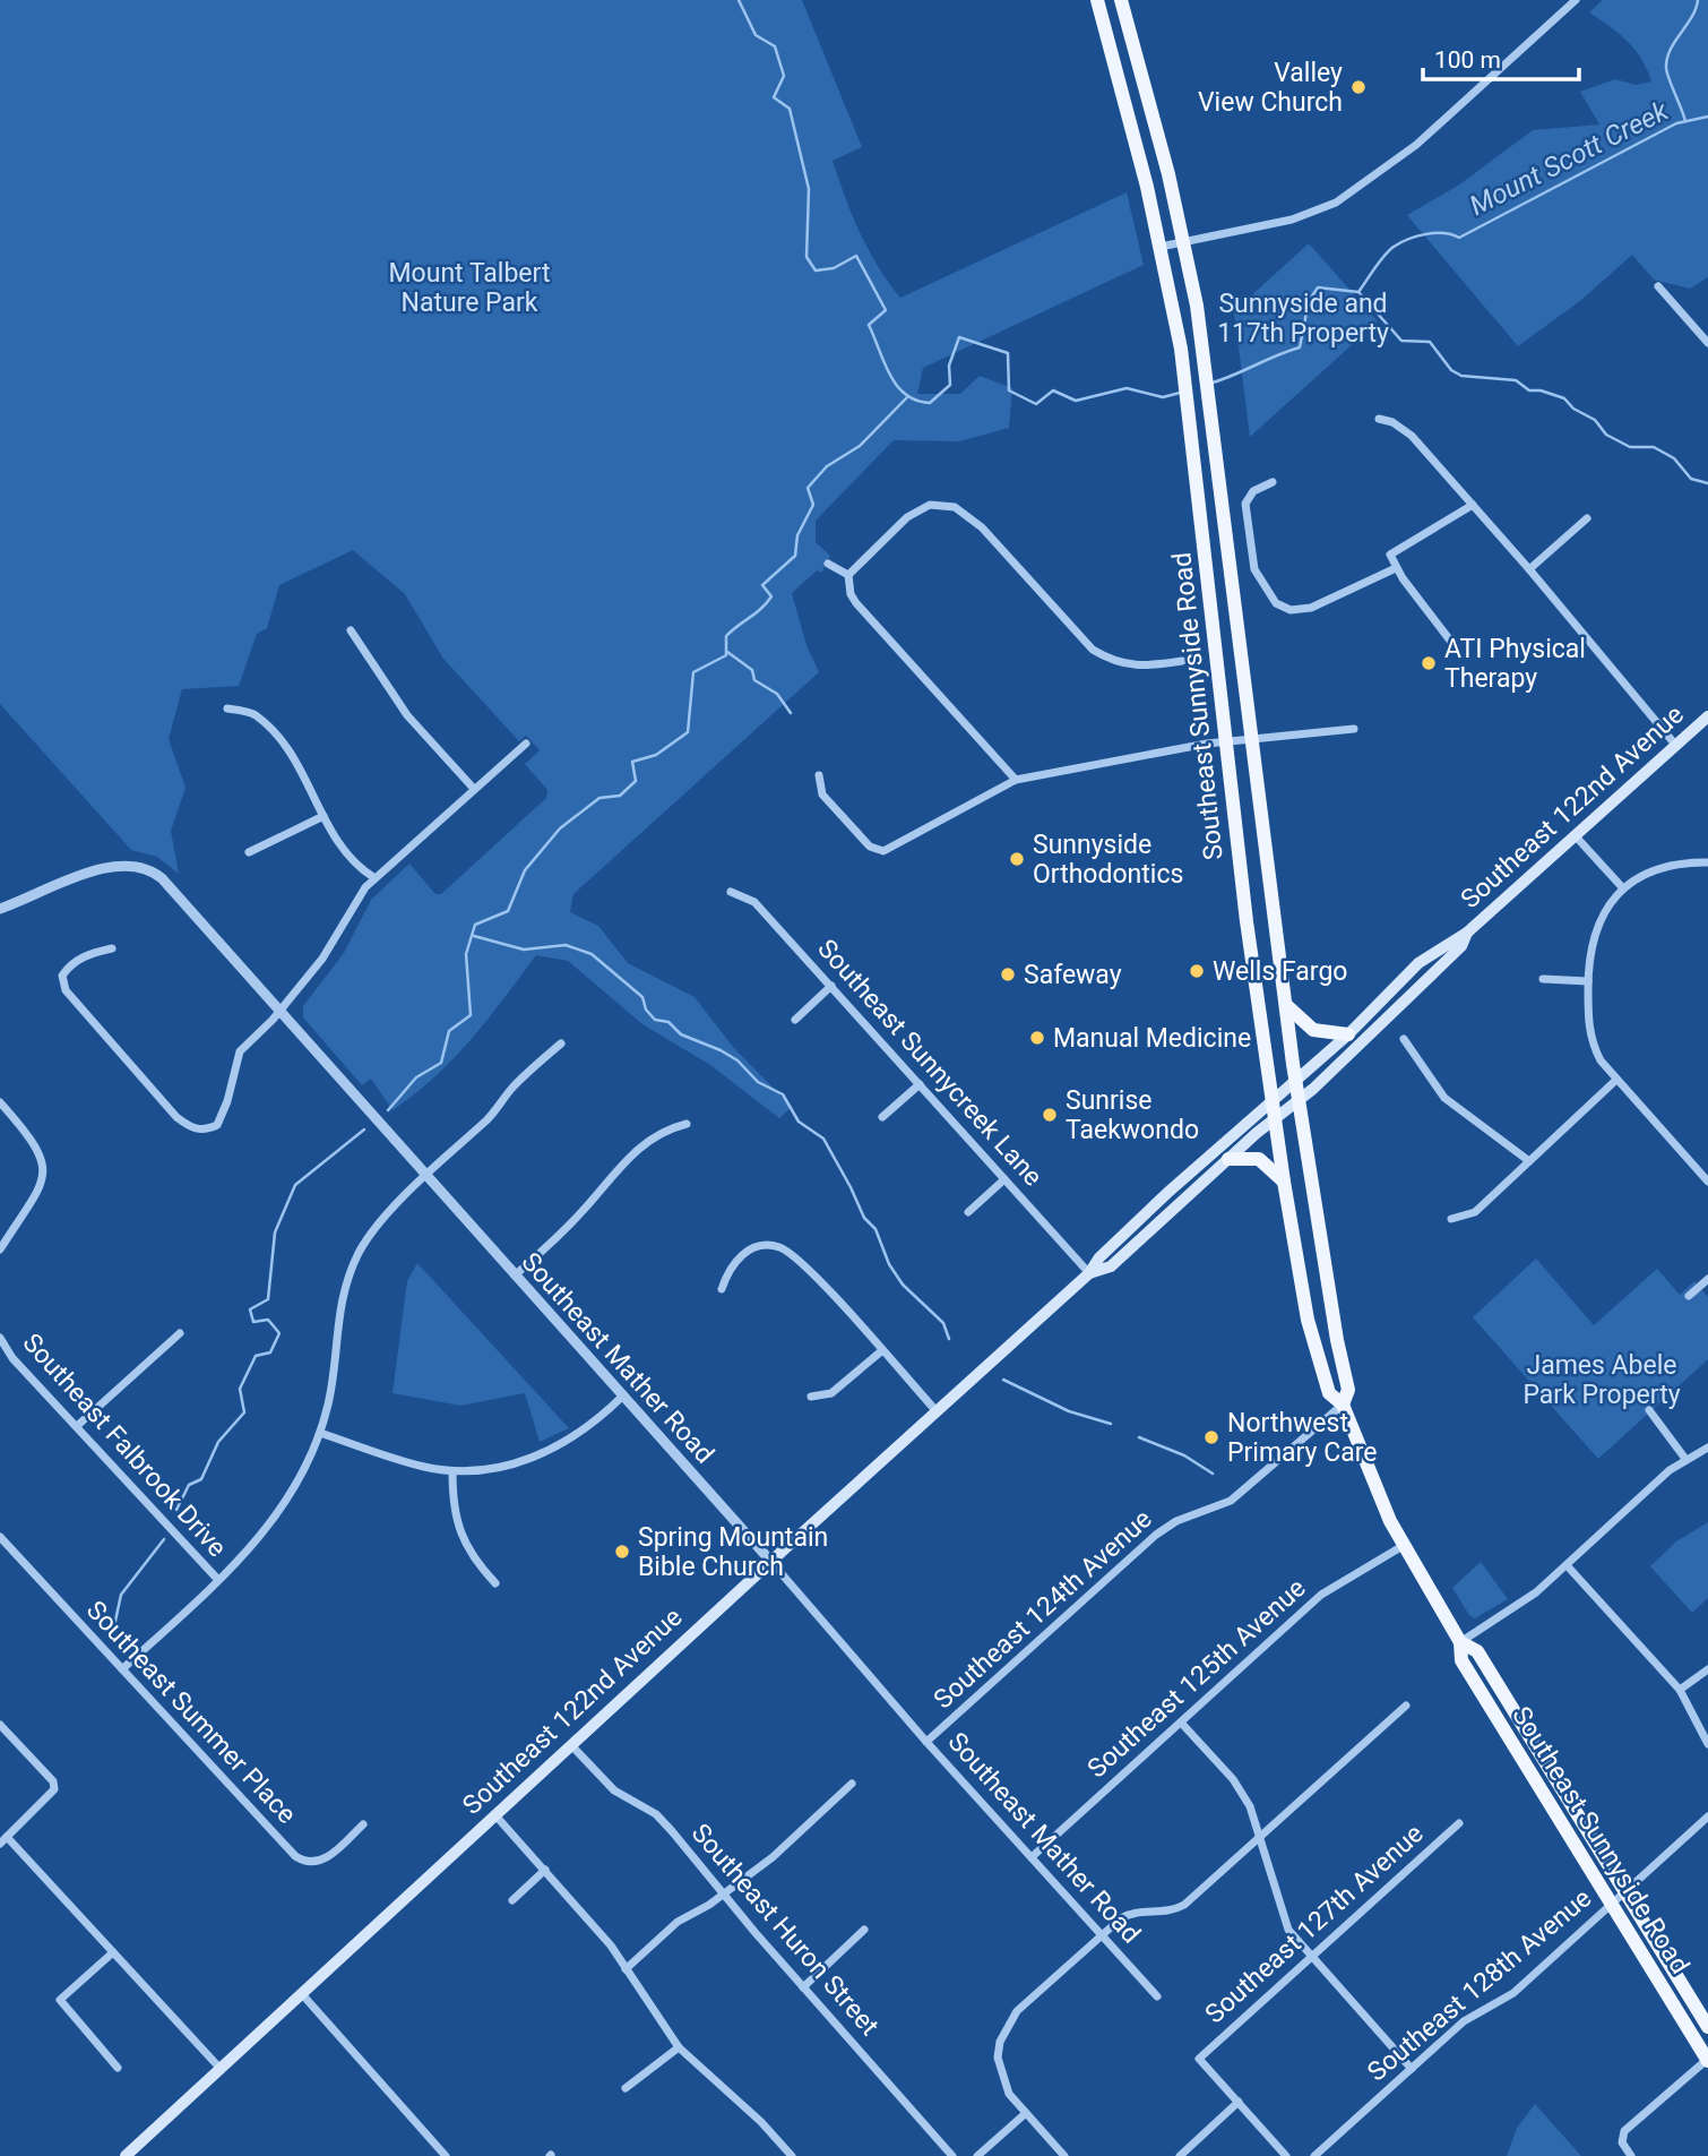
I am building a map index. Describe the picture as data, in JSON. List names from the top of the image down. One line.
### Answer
{"streets":{"main road":["Southeast Sunnyside Road","Southeast 122nd Avenue"],"street":["Southeast Sunnycreek Lane","Southeast Mather Road","Southeast Falbrook Drive","Southeast 124th Avenue","Southeast 125th Avenue","Southeast Summer Place","Southeast 127th Avenue","Southeast Huron Street","Southeast 128th Avenue"]},"crossings":[["Southeast Sunnyside Road","Southeast 122nd Avenue"],["Southeast Sunnyside Road","Southeast 124th Avenue"],["Southeast Sunnyside Road","Southeast 125th Avenue"],["Southeast Sunnyside Road","Southeast 128th Avenue"],["Southeast 122nd Avenue","Southeast Sunnycreek Lane"],["Southeast 122nd Avenue","Southeast Mather Road"],["Southeast 122nd Avenue","Southeast Huron Street"],["Southeast Mather Road","Southeast 124th Avenue"],["Southeast Mather Road","Southeast 125th Avenue"]],"water":["Mount Scott Creek"],"parks":["Mount Talbert Nature Park","Sunnyside and 117th Property","James Abele Park Property"],"places":["Valley View Church","ATI Physical Therapy","Sunnyside Orthodontics","Wells Fargo","Safeway","Manual Medicine","Sunrise Taekwondo","Northwest Primary Care","Spring Mountain Bible Church"],"scale_bar":"100 m"}
